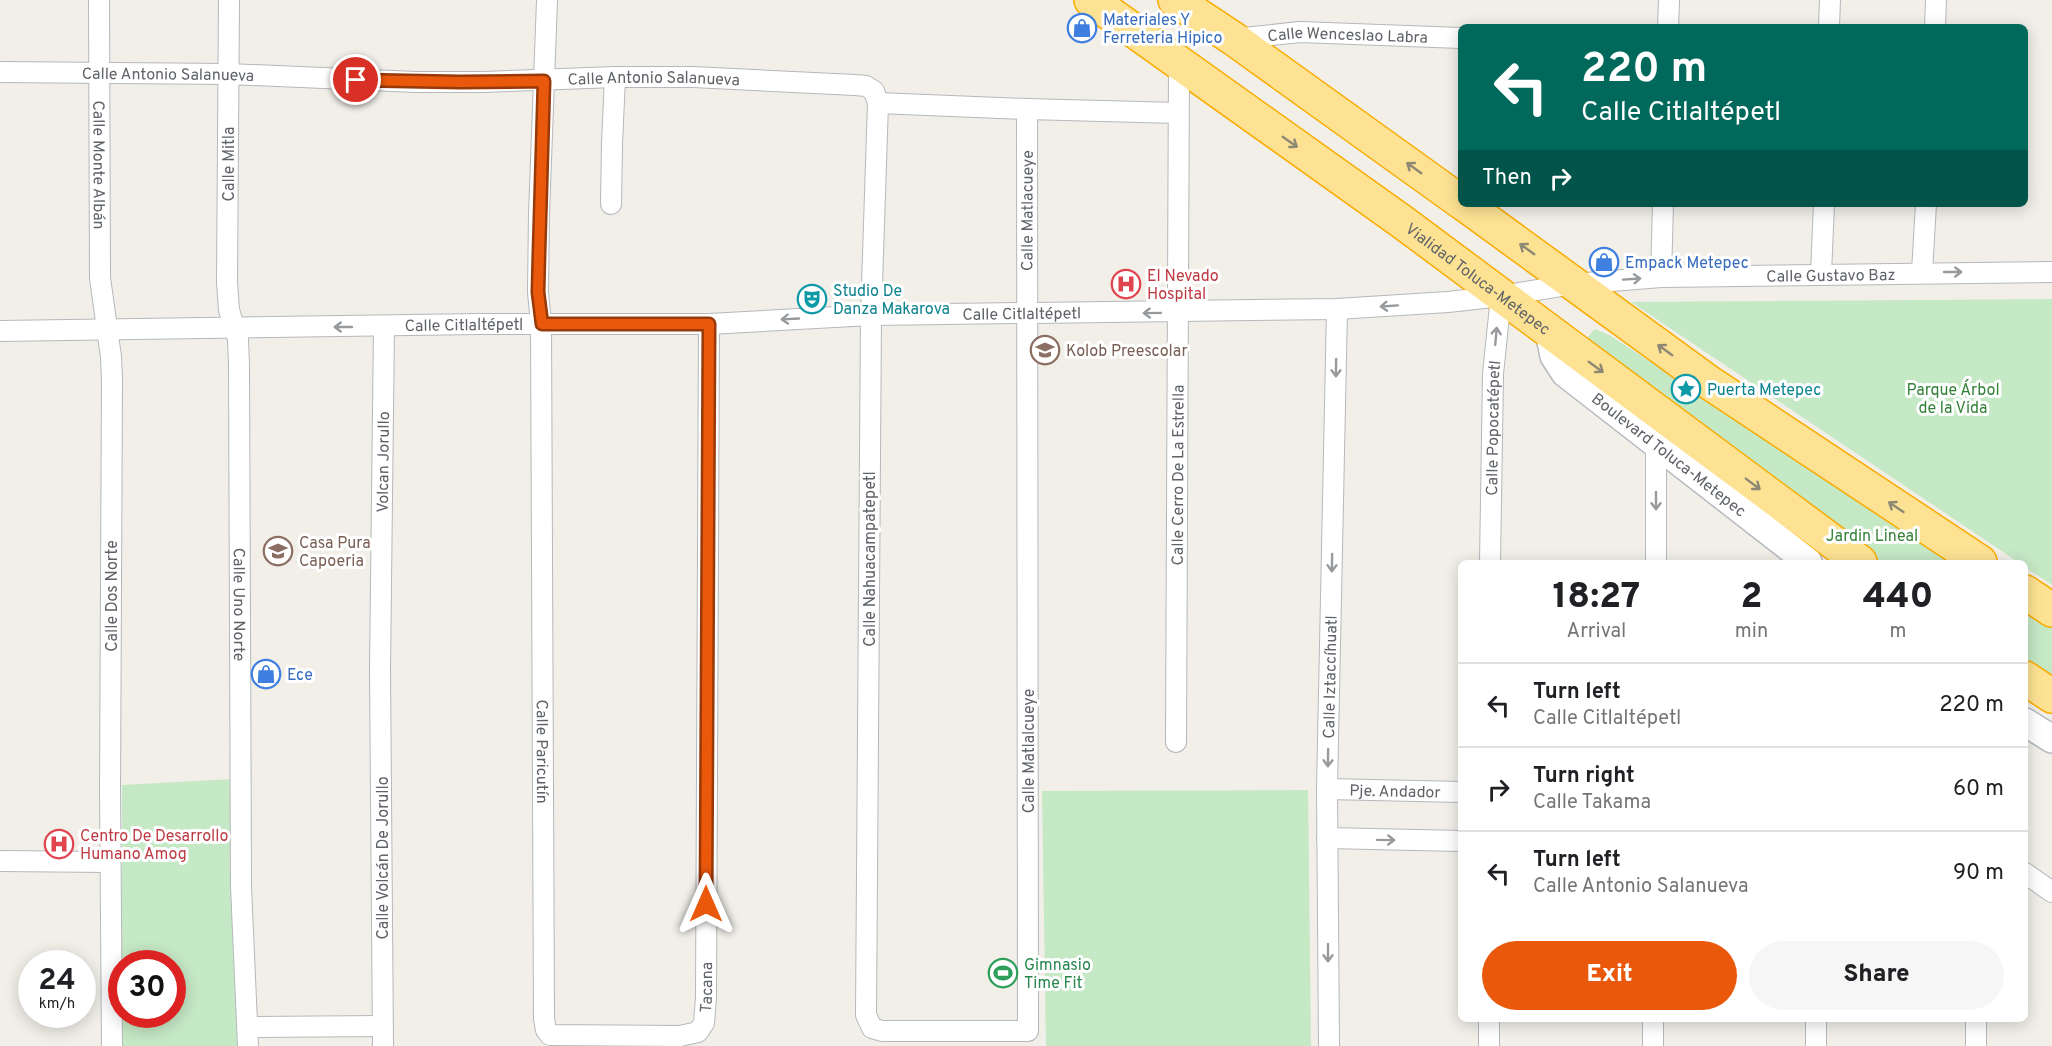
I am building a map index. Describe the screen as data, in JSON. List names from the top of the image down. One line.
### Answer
{"streets":{"highway":["Vialidad Toluca-Metepec"],"street":["Calle Wenceslao Labra","Calle Antonio Salanueva","Calle Mitla","Calle Monte Albán","Calle Matlacueye","Calle Gustavo Baz","Calle Citlaltépetl","Calle Popocatépetl","Volcan Jorullo","Calle Cerro De La Estrella","Calle Nahuacampatepetl","Calle Dos Norte","Calle Uno Norte","Calle Iztaccíhuatl","Calle Paricutín","Calle Matlalcueye","Pje. Andador","Calle Volcán De Jorullo","Tacana"]},"crossings":[["Calle Antonio Salanueva","Calle Mitla"],["Calle Antonio Salanueva","Calle Monte Albán"],["Calle Antonio Salanueva","Calle Matlacueye"],["Calle Antonio Salanueva","Calle Cerro De La Estrella"],["Calle Antonio Salanueva","Calle Nahuacampatepetl"],["Calle Antonio Salanueva","Calle Paricutín"],["Calle Mitla","Calle Citlaltépetl"],["Calle Mitla","Calle Uno Norte"],["Calle Monte Albán","Calle Citlaltépetl"],["Calle Monte Albán","Calle Dos Norte"],["Calle Matlacueye","Calle Citlaltépetl"],["Calle Matlacueye","Calle Matlalcueye"],["Calle Gustavo Baz","Calle Citlaltépetl"],["Vialidad Toluca-Metepec","Calle Citlaltépetl"],["Vialidad Toluca-Metepec","Calle Popocatépetl"],["Vialidad Toluca-Metepec","Calle Cerro De La Estrella"],["Calle Citlaltépetl","Calle Popocatépetl"],["Calle Citlaltépetl","Volcan Jorullo"],["Calle Citlaltépetl","Calle Cerro De La Estrella"],["Calle Citlaltépetl","Calle Nahuacampatepetl"],["Calle Citlaltépetl","Calle Dos Norte"],["Calle Citlaltépetl","Calle Uno Norte"],["Calle Citlaltépetl","Calle Iztaccíhuatl"],["Calle Citlaltépetl","Calle Paricutín"],["Calle Citlaltépetl","Calle Matlalcueye"],["Calle Citlaltépetl","Tacana"],["Volcan Jorullo","Calle Volcán De Jorullo"],["Calle Nahuacampatepetl","Calle Matlalcueye"],["Calle Iztaccíhuatl","Pje. Andador"],["Calle Paricutín","Tacana"]],"one_way":["Calle Gustavo Baz","Calle Citlaltépetl","Calle Iztaccíhuatl"],"parks":["Parque Árbol de la Vida","Jardin Lineal"],"places":{"shop":["Materiales Y Ferreteria Hipico","Empack Metepec","Ece"],"hospital":["El Nevado Hospital","Centro De Desarrollo Humano Amog"],"theatre":["Studio De Danza Makarova"],"school or university":["Kolob Preescolar","Casa Pura Capoeria"],"place":["Puerta Metepec"],"sports":["Gimnasio Time Fit"]},"page":{"turn":["220 m","Calle Citlaltépetl"],"then":"Then","eta":["18:27","Arrival","2","min","440","m"],"list":[{"name":"Turn left","note":"Calle Citlaltépetl","value":"220 m"},{"name":"Turn right","note":"Calle Takama","value":"60 m"},{"name":"Turn left","note":"Calle Antonio Salanueva","value":"90 m"}],"buttons":["Exit","Share"],"speed":"24 km/h","limit":"30"}}
